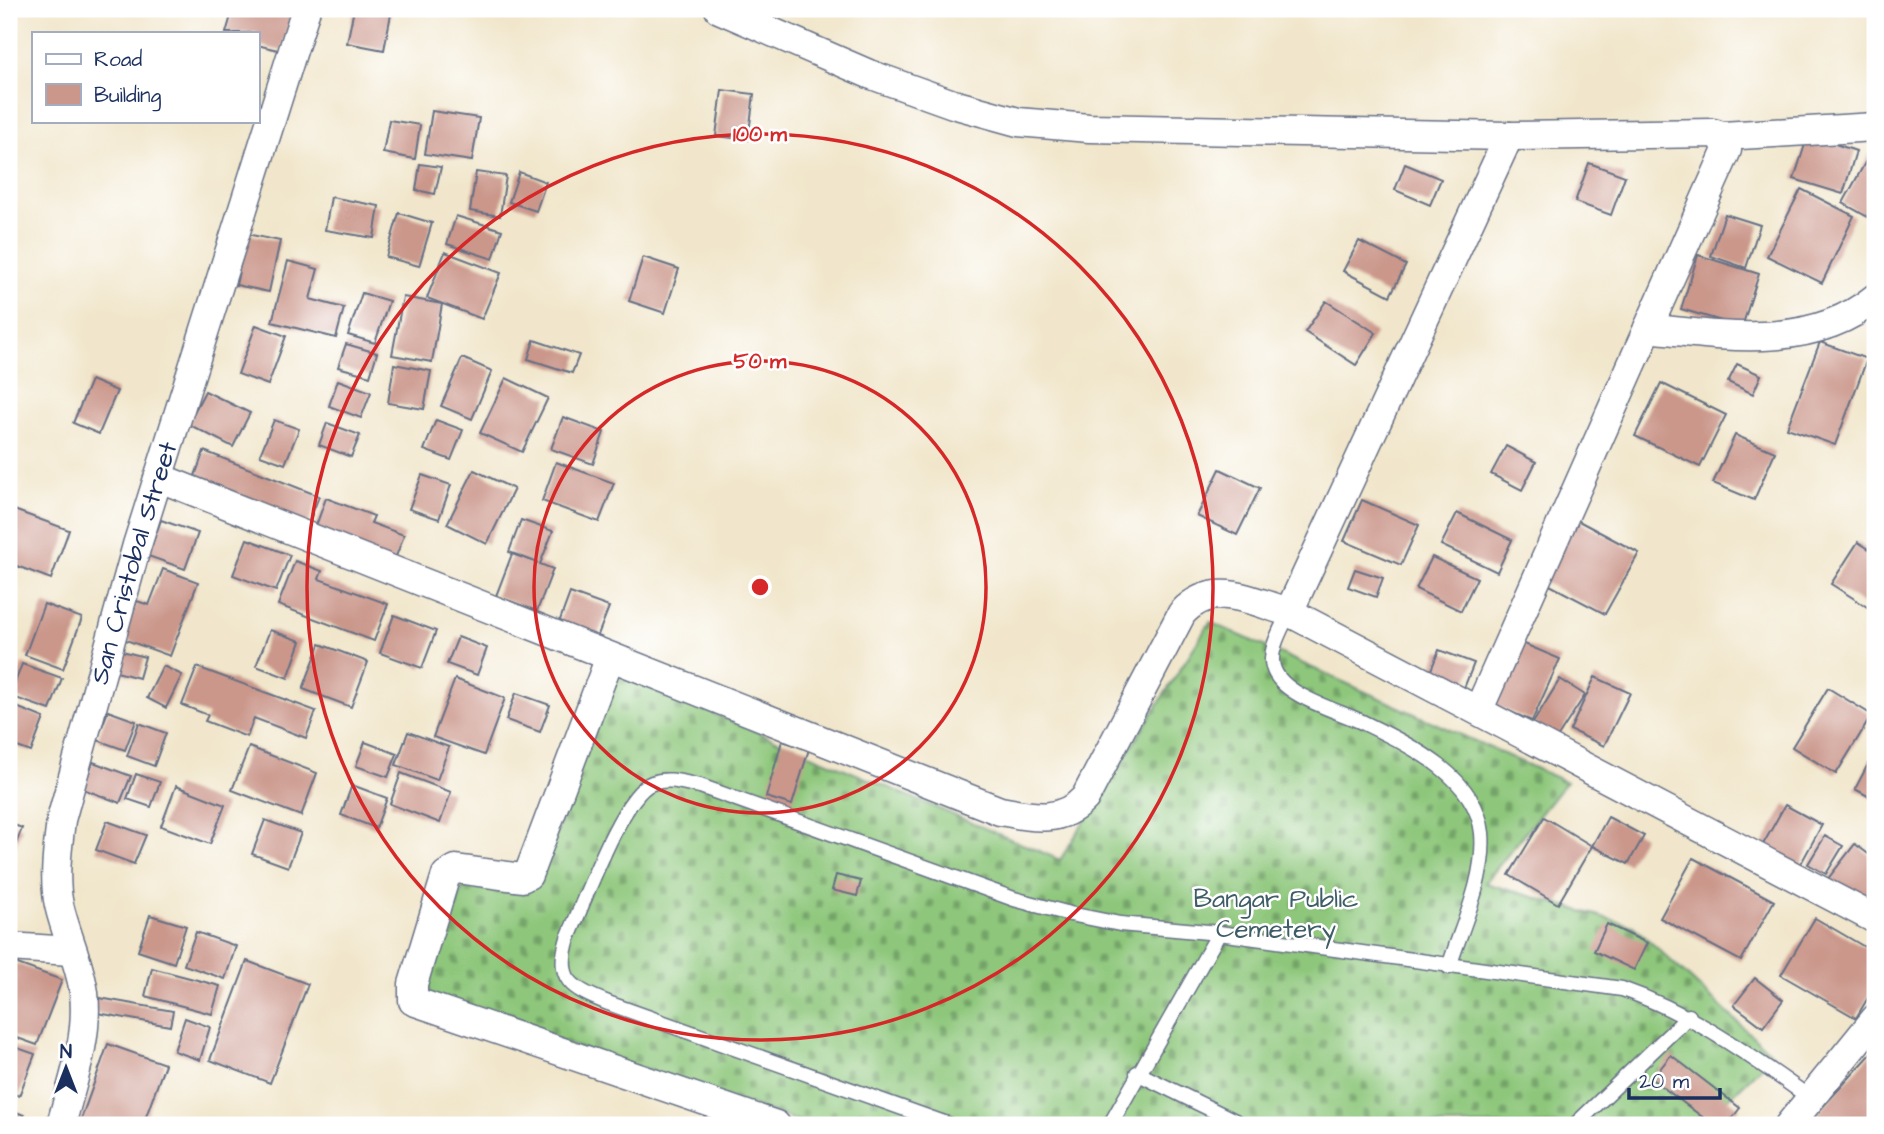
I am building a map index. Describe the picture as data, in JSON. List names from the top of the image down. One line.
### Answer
{"streets":{"street":["San Cristobal Street"]},"parks":["Bangar Public Cemetery"],"legend":["Road","Building"],"scale_bar":"20 m","north":"top","rings":["100 m","50 m"]}
